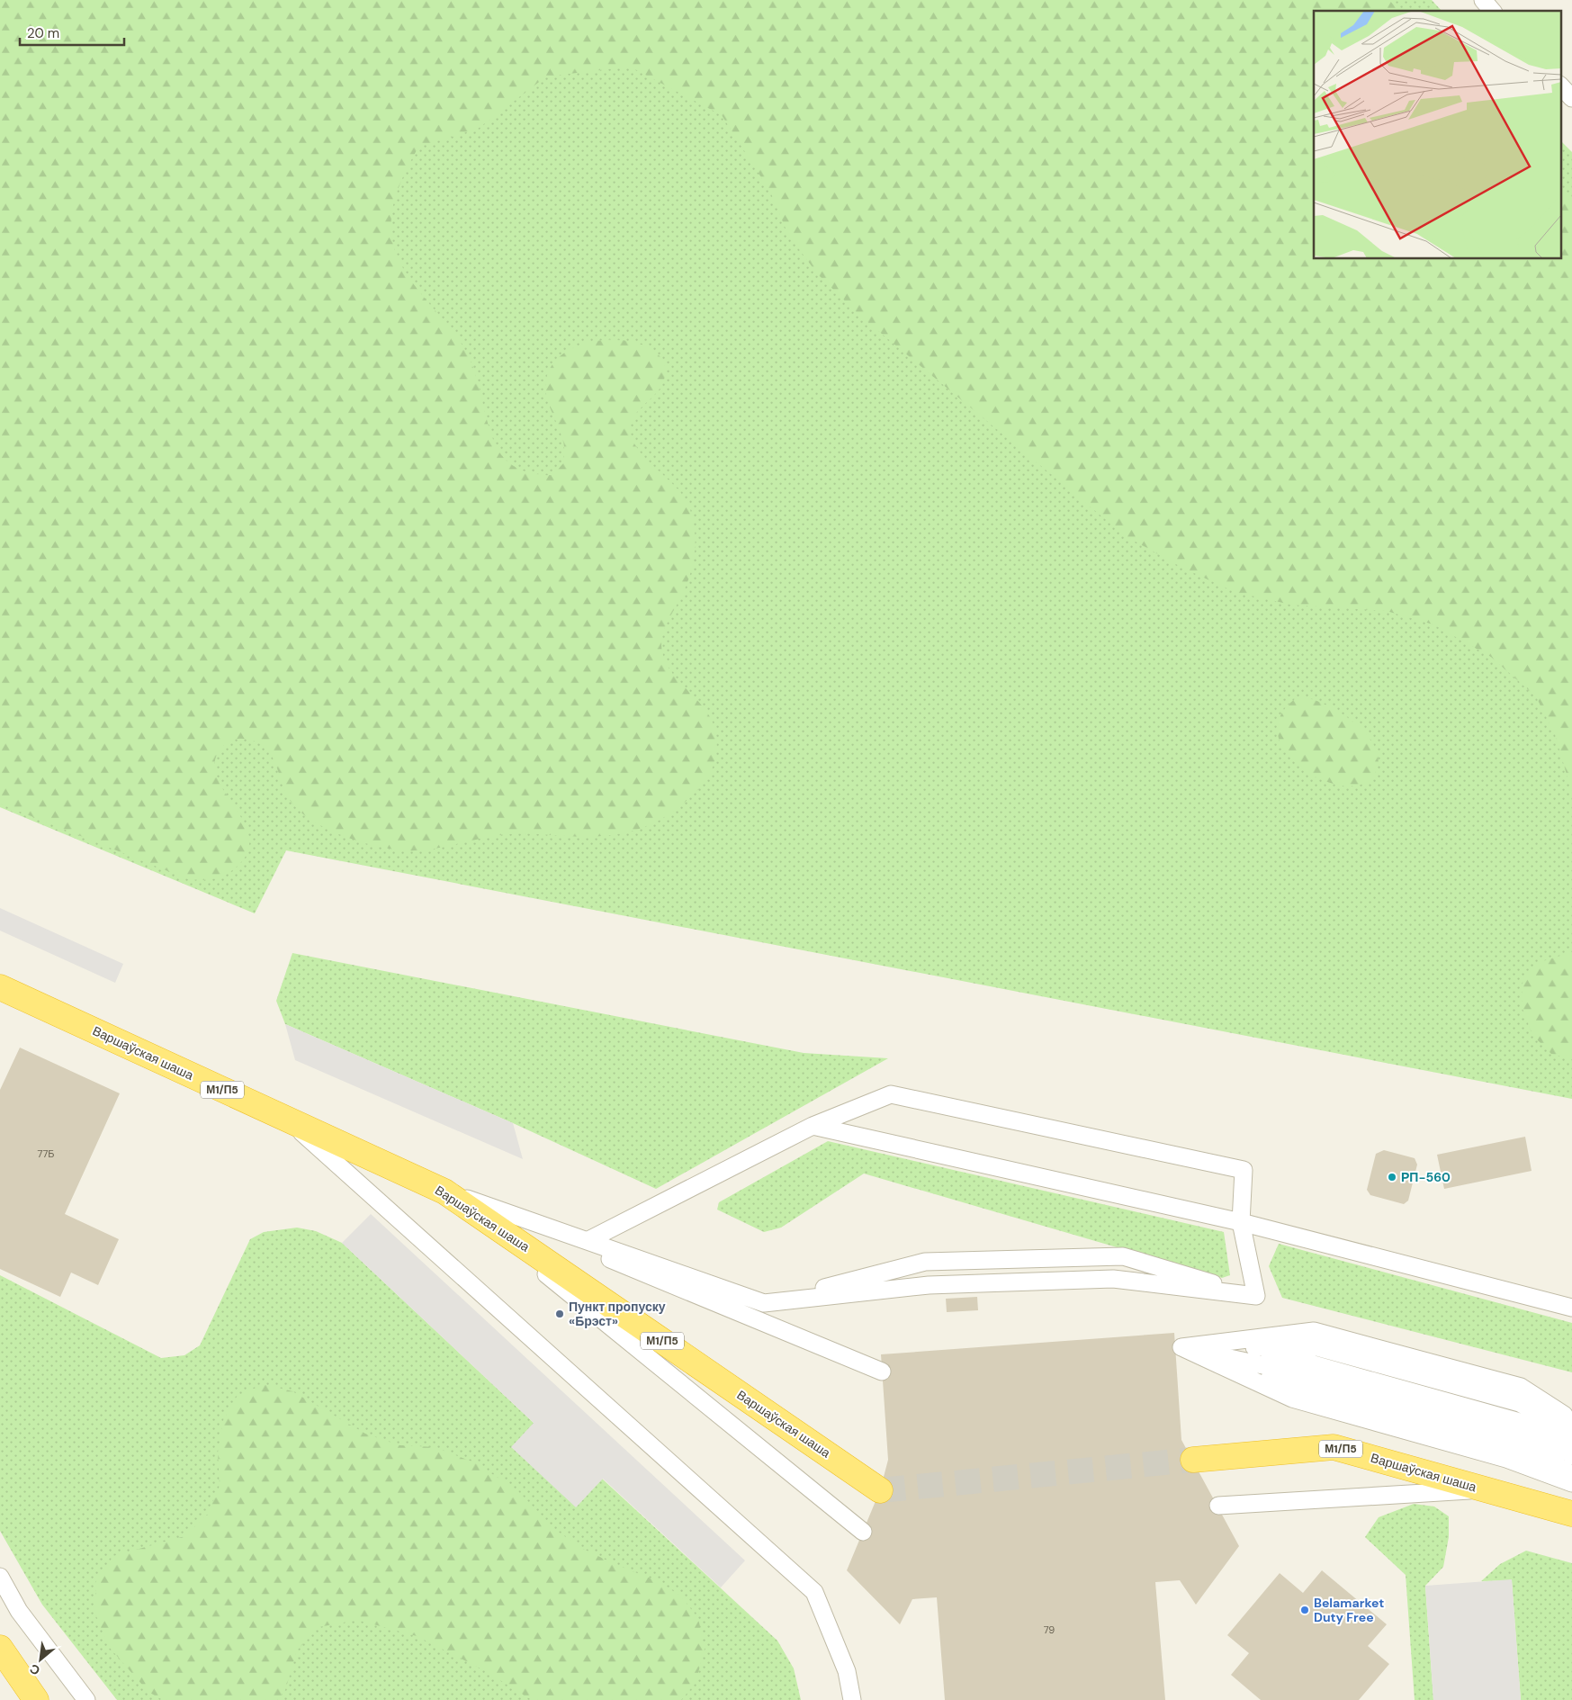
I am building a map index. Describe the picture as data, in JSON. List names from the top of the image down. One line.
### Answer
{"streets":{"highway":["Варшаўская шаша","М1/П5"]},"places":["РП-560","Пункт пропуску «Брэст»","Belamarket Duty Free"],"house_numbers":["77Б","79"],"scale_bar":"20 m","north":"bottom left"}
